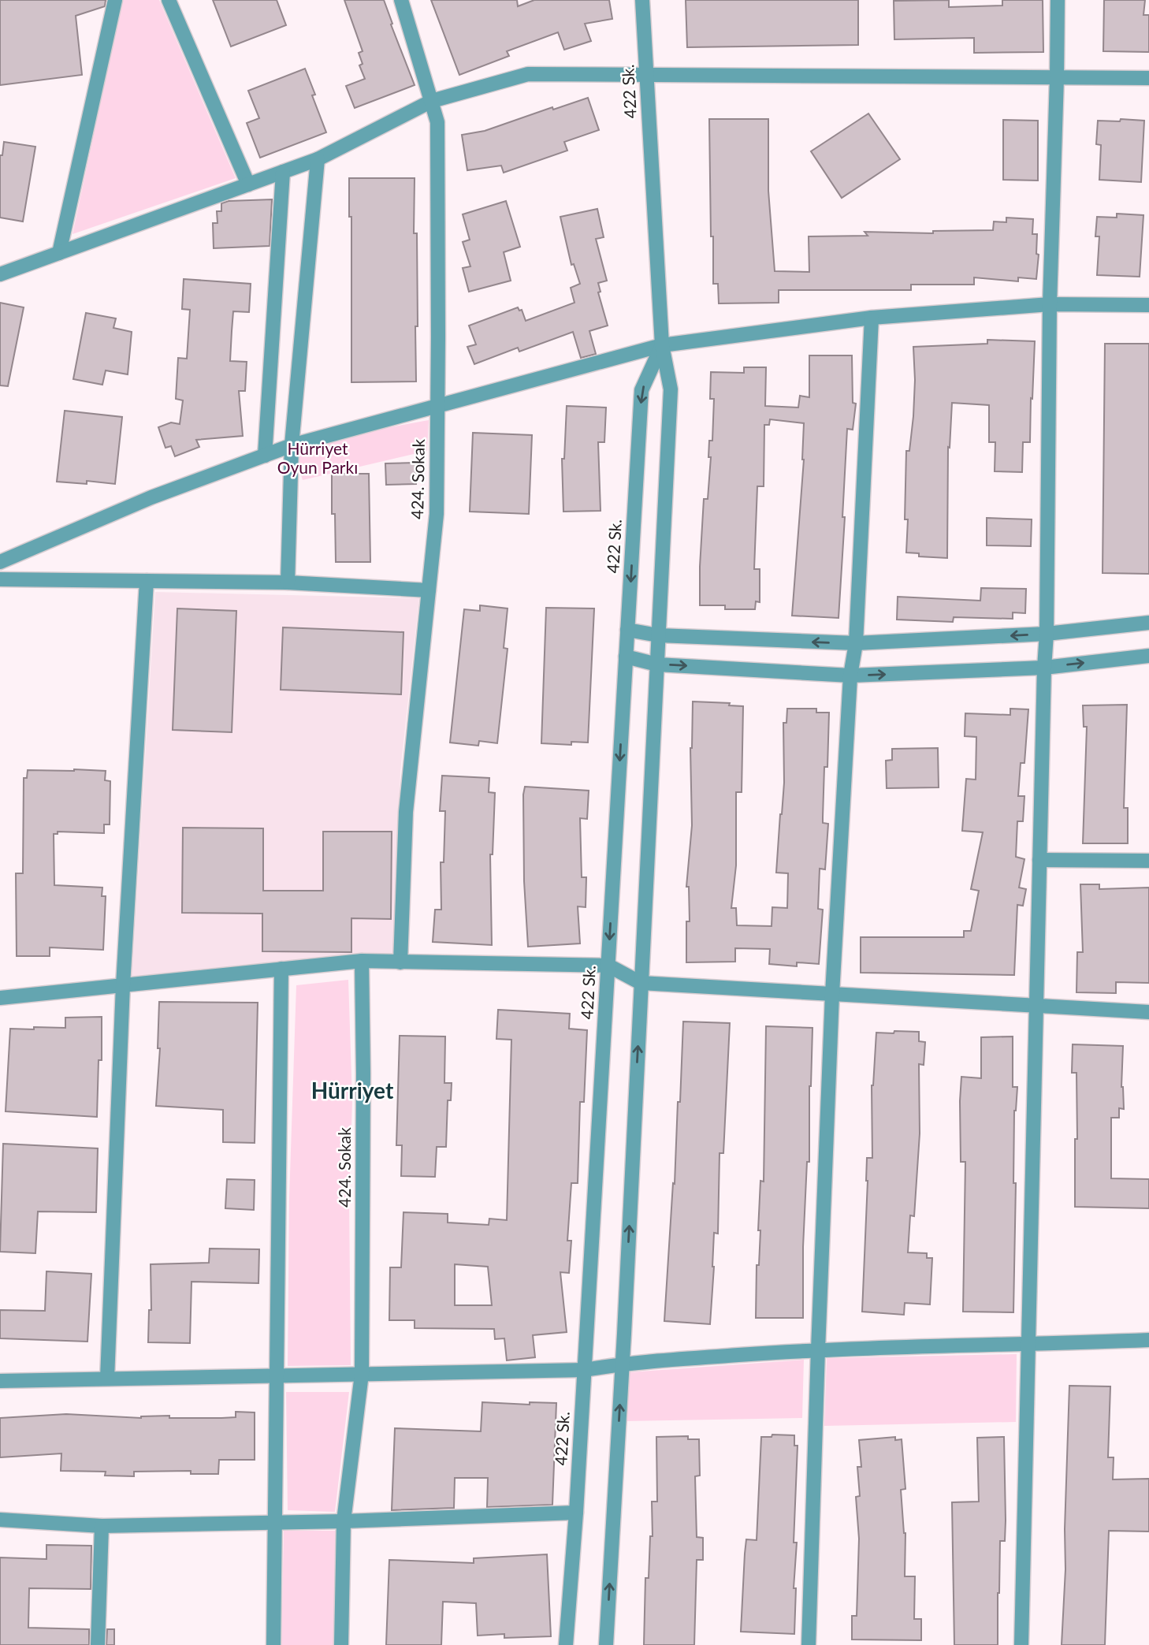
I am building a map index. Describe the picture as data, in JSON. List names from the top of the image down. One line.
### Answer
{"streets":{"street":["422 Sk.","424. Sokak"]},"districts":["Hürriyet"],"parks":["Hürriyet Oyun Parkı"]}
